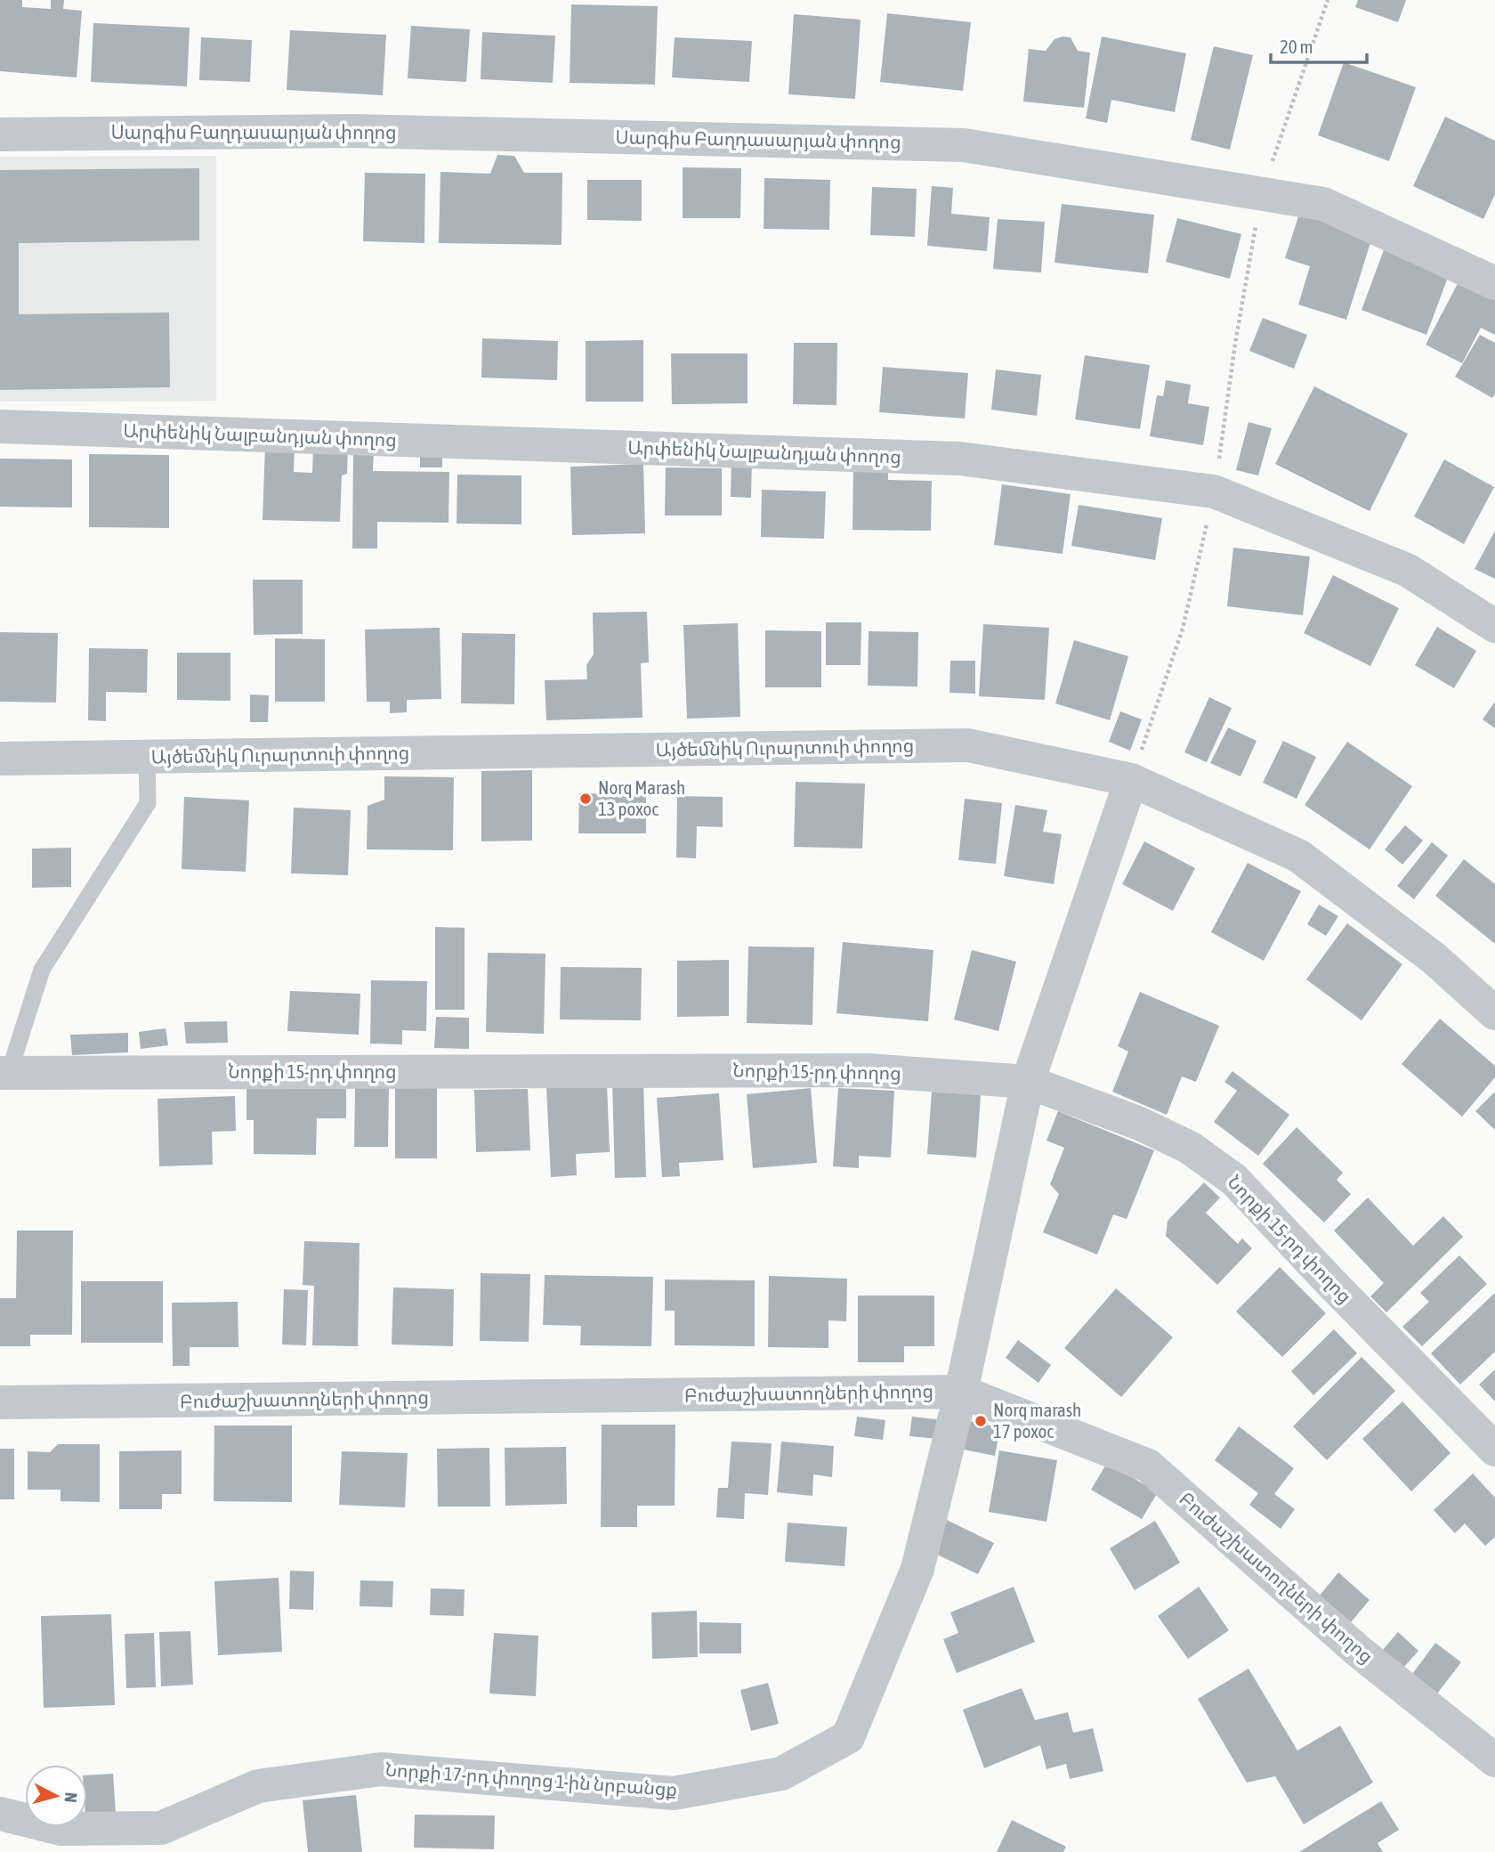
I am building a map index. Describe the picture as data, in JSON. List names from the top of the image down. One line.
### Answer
{"streets":{"street":["Սարգիս Բաղդասարյան փողոց","Արփենիկ Նալբանդյան փողոց","Այծեմնիկ Ուրարտուի փողոց","Նորքի 15-րդ փողոց","Բուժաշխատողների փողոց","Նորքի 17-րդ փողոց 1-ին նրբանցք"]},"crossings":[["Այծեմնիկ Ուրարտուի փողոց","Նորքի 17-րդ փողոց 1-ին նրբանցք"],["Նորքի 15-րդ փողոց","Նորքի 17-րդ փողոց 1-ին նրբանցք"],["Բուժաշխատողների փողոց","Նորքի 17-րդ փողոց 1-ին նրբանցք"]],"places":["Norq Marash 13 poxoc","Norq marash 17 poxoc"],"scale_bar":"20 m","north":"right"}
